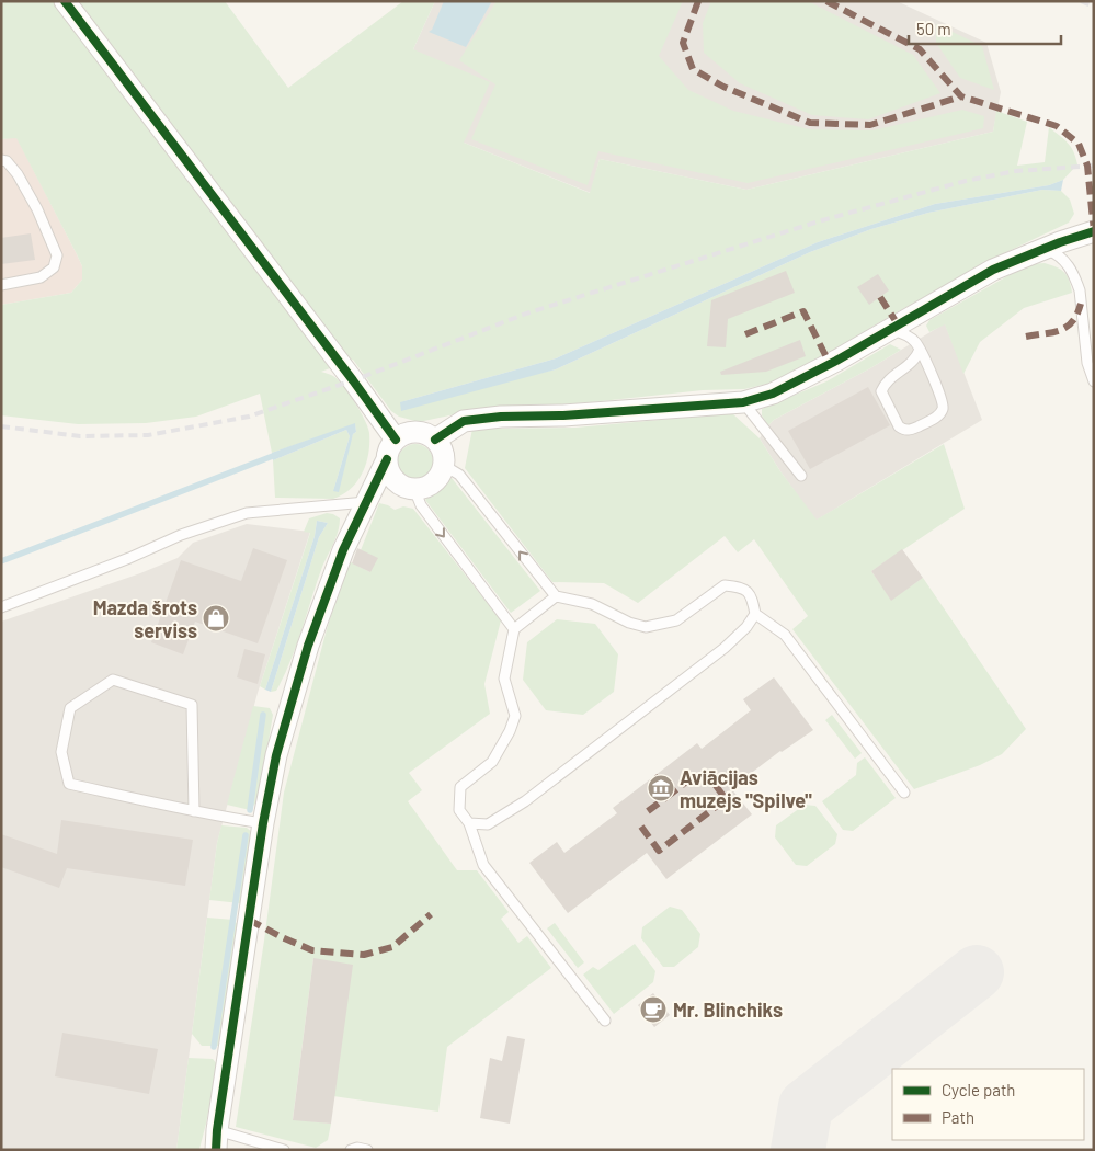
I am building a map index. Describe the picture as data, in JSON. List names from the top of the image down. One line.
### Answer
{"places":{"shop":["Mazda šrots serviss"],"museum":["Aviācijas muzejs \"Spilve\""],"cafe":["Mr. Blinchiks"]},"legend":["Cycle path","Path"],"scale_bar":"50 m"}
